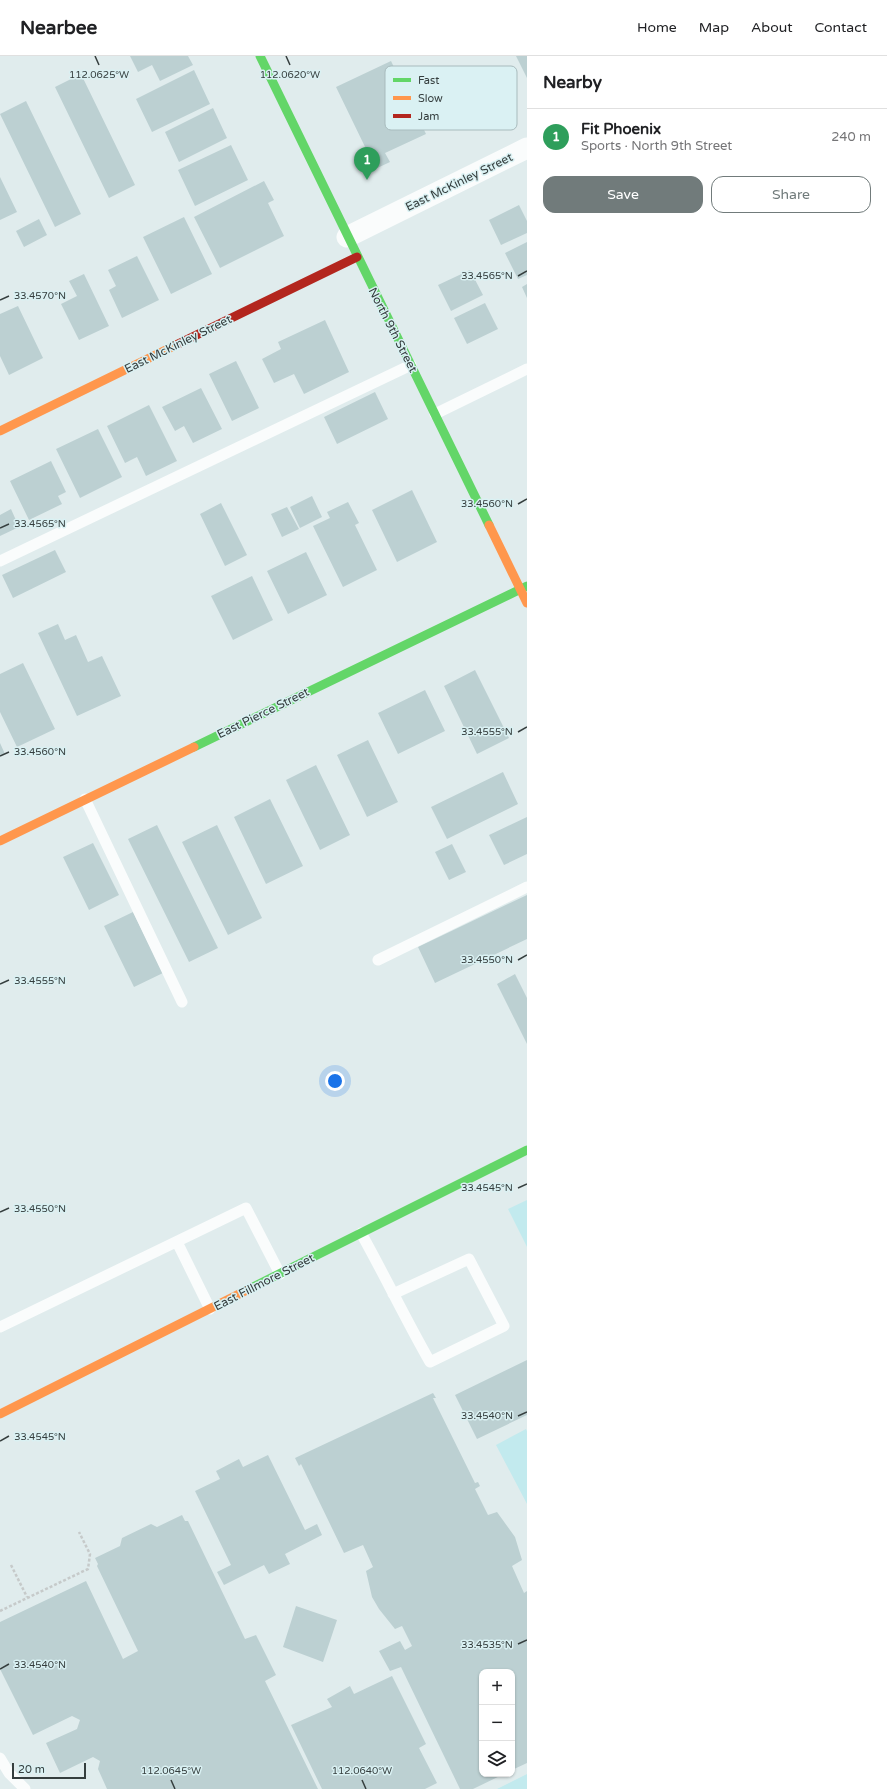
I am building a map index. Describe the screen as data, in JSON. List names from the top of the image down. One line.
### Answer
{"streets":{"street":["East McKinley Street","North 9th Street","East Pierce Street","East Fillmore Street"]},"crossings":[["East McKinley Street","North 9th Street"],["North 9th Street","East Pierce Street"]],"legend":["Fast","Slow","Jam"],"scale_bar":"20 m","page":{"header":"Nearbee","nav":["Home","Map","About","Contact"],"heading":"Nearby","list":[{"mark":"1","name":"Fit Phoenix","note":"Sports · North 9th Street","value":"240 m"}],"pins":"1","buttons":["Save","Share"],"map_buttons":["+","−"],"scale":"20 m"},"coordinates":["112.0625°W","112.0620°W","33.4565°N","33.4570°N","33.4560°N","33.4555°N","33.4550°N","33.4545°N","33.4540°N","33.4535°N","112.0645°W","112.0640°W"]}
